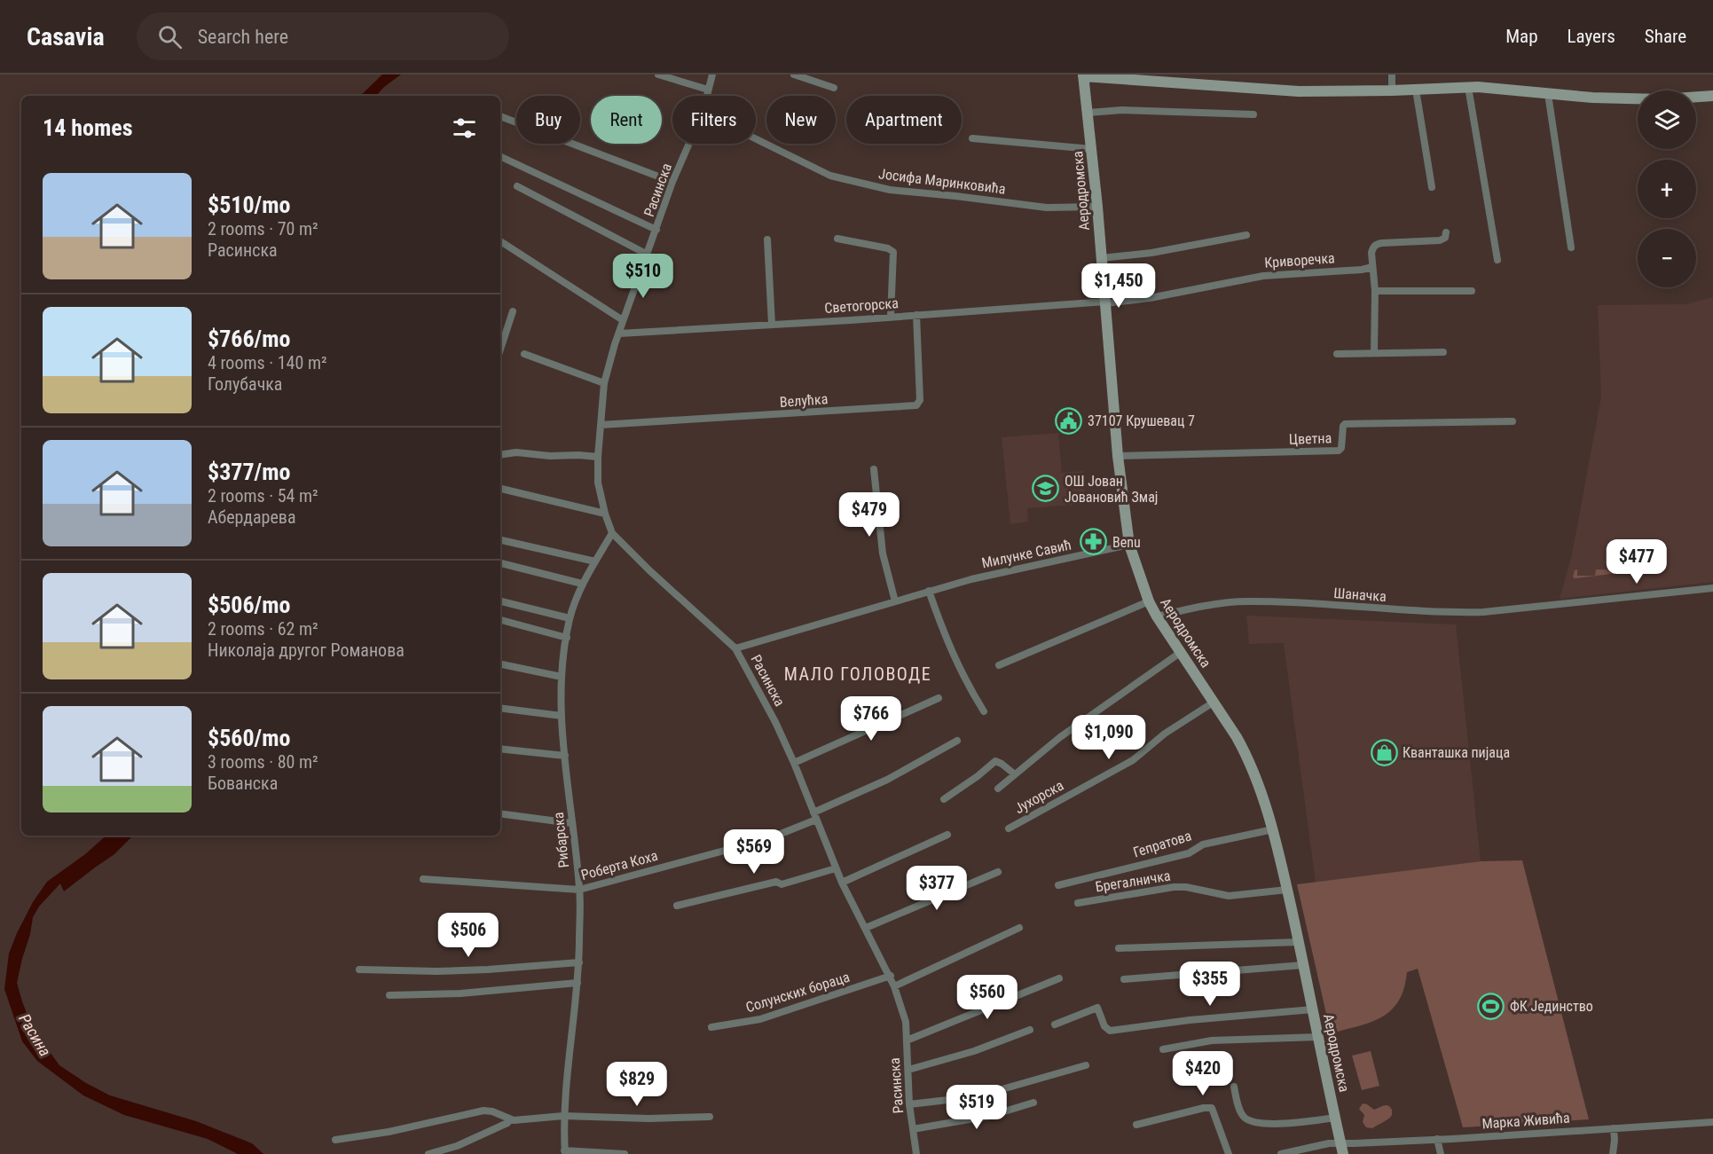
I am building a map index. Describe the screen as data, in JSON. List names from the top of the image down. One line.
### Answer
{"streets":{"street":["Јосифа Маринковића","Расинска","Аеродромска","Криворечка","Светогорска","Велућка","Цветна","Милунке Савић","Шаначка","Јухорска","Рибарска","Гепратова","Роберта Коха","Брегалничка","Солунских бораца","Марка Живића"]},"crossings":[["Јосифа Маринковића","Аеродромска"],["Расинска","Светогорска"],["Расинска","Велућка"],["Расинска","Милунке Савић"],["Расинска","Рибарска"],["Расинска","Роберта Коха"],["Расинска","Солунских бораца"],["Аеродромска","Криворечка"],["Аеродромска","Светогорска"],["Аеродромска","Цветна"],["Аеродромска","Милунке Савић"],["Аеродромска","Шаначка"],["Аеродромска","Јухорска"],["Аеродромска","Гепратова"],["Аеродромска","Брегалничка"],["Аеродромска","Марка Живића"],["Криворечка","Светогорска"],["Светогорска","Велућка"],["Рибарска","Роберта Коха"]],"districts":["МАЛО ГОЛОВОДЕ"],"water":["Расина"],"places":{"public building":["37107 Крушевац 7"],"school or university":["ОШ Јован Јовановић Змај"],"pharmacy":["Benu"],"shop":["Кванташка пијаца"],"sports":["ФК Јединство"]},"page":{"header":"Casavia","search":"Search here","nav":["Map","Layers","Share"],"map_buttons":["+","−"],"chip":["Buy","Rent","Filters","New","Apartment"],"heading":"14 homes","list":[{"name":"$510/mo","note":"2 rooms · 70 m² · Расинска"},{"name":"$766/mo","note":"4 rooms · 140 m² · Голубачка"},{"name":"$377/mo","note":"2 rooms · 54 m² · Абердарева"},{"name":"$506/mo","note":"2 rooms · 62 m² · Николаја другог Романова"},{"name":"$560/mo","note":"3 rooms · 80 m² · Бованска"}],"price":["$510","$1,450","$479","$477","$766","$1,090","$569","$377","$506","$355","$560","$420","$829","$519"]}}
